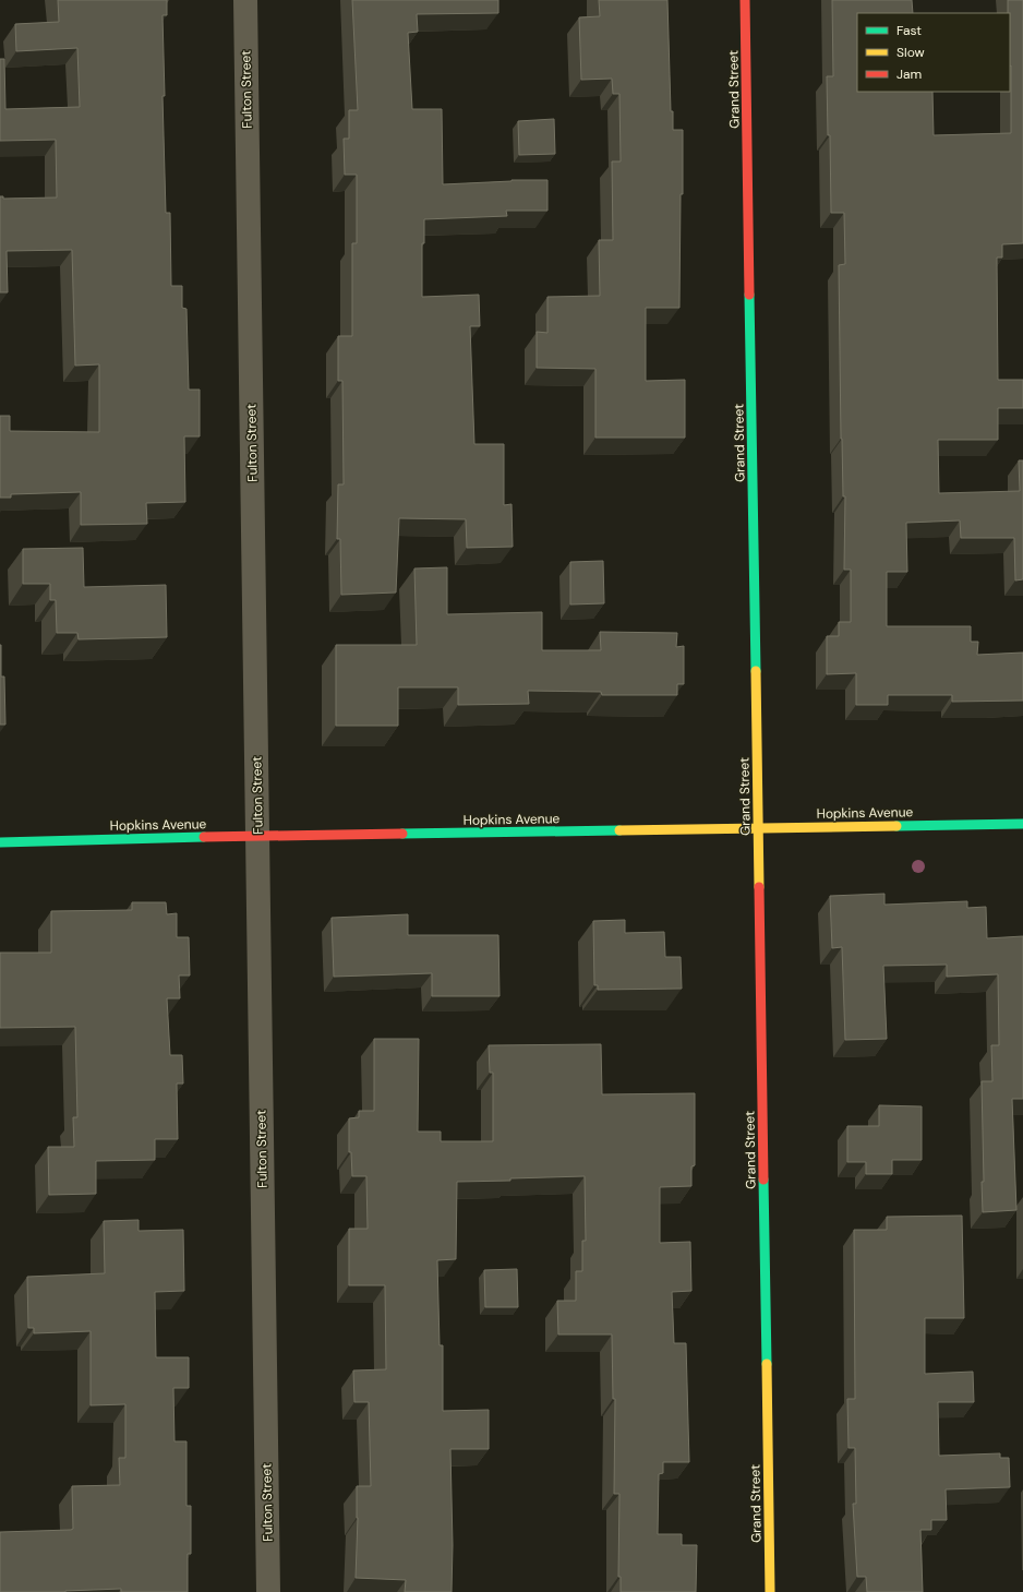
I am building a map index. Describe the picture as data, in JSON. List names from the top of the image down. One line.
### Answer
{"streets":{"street":["Fulton Street","Grand Street","Hopkins Avenue"]},"crossings":[["Fulton Street","Hopkins Avenue"],["Grand Street","Hopkins Avenue"]],"legend":["Fast","Slow","Jam"]}
